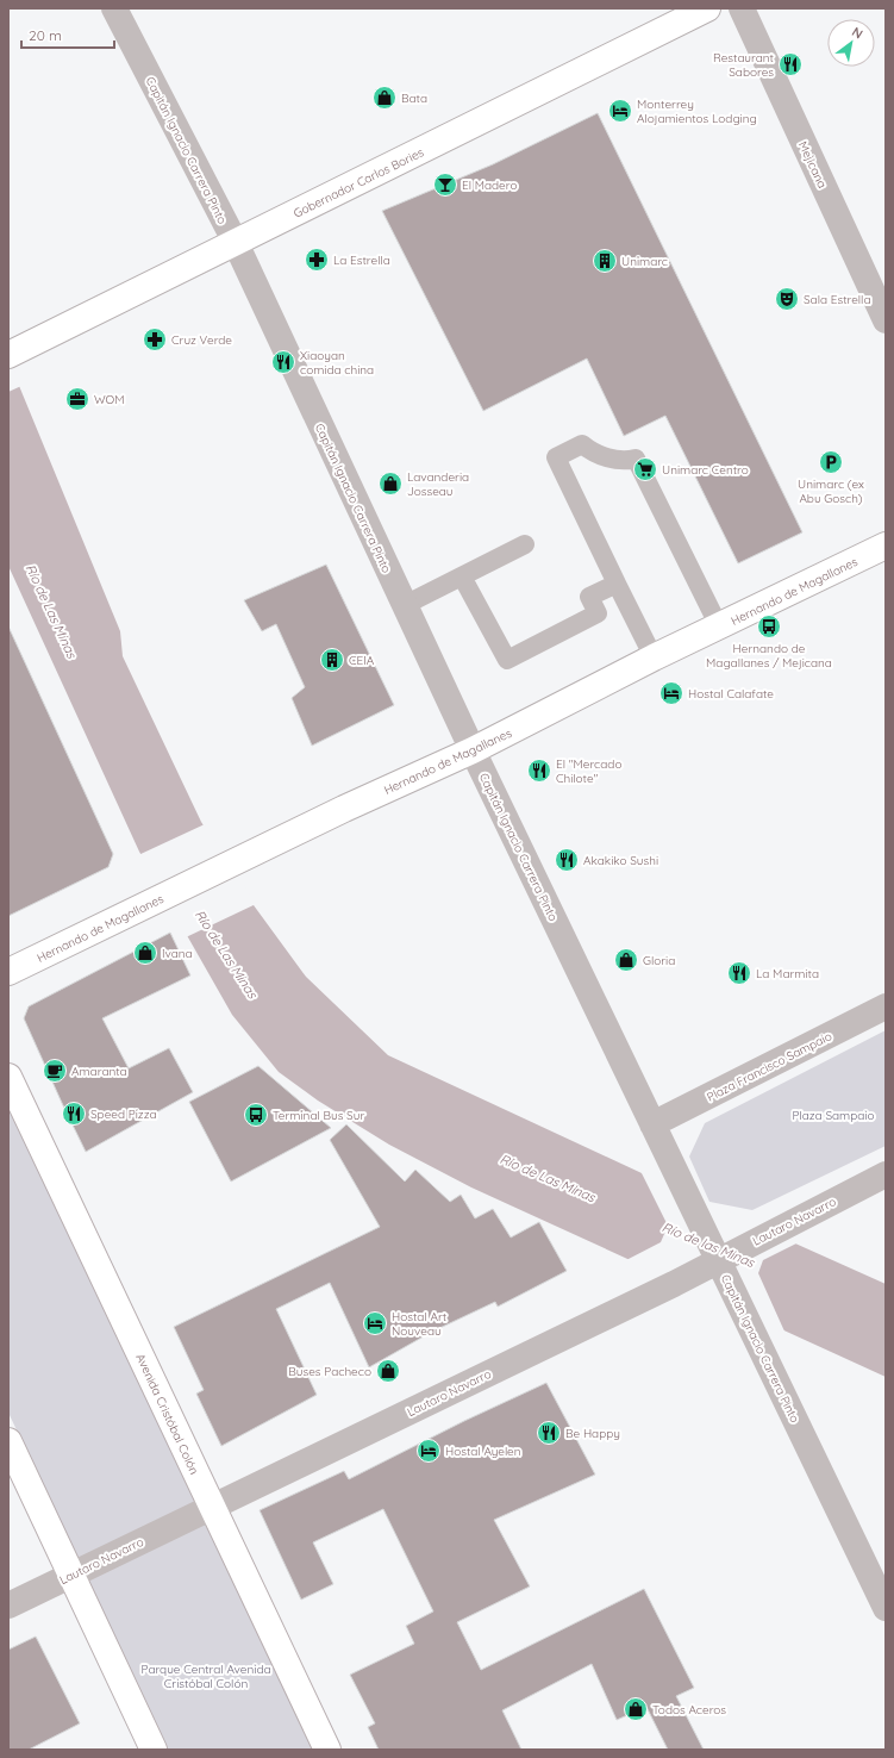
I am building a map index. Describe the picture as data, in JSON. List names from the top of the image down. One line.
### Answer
{"streets":{"main road":["Gobernador Carlos Bories","Hernando de Magallanes","Avenida Cristóbal Colón"],"street":["Capitán Ignacio Carrera Pinto","Mejicana","Plaza Francisco Sampaio","Lautaro Navarro"]},"crossings":[["Capitán Ignacio Carrera Pinto","Gobernador Carlos Bories"],["Capitán Ignacio Carrera Pinto","Hernando de Magallanes"],["Capitán Ignacio Carrera Pinto","Plaza Francisco Sampaio"],["Capitán Ignacio Carrera Pinto","Lautaro Navarro"],["Lautaro Navarro","Avenida Cristóbal Colón"]],"water":["Río de Las Minas","Río de las Minas"],"parks":["Plaza Sampaio","Parque Central Avenida Cristóbal Colón"],"places":{"restaurant":["Restaurant Sabores","Xiaoyan comida china","El \"Mercado Chilote\"","Akakiko Sushi","La Marmita","Speed Pizza","Be Happy"],"shop":["Bata","Lavanderia Josseau","Ivana","Gloria","Buses Pacheco","Todos Aceros"],"hotel":["Monterrey Alojamientos Lodging","Hostal Calafate","Hostal Art Nouveau","Hostal Ayelen"],"bar":["El Madero"],"pharmacy":["La Estrella","Cruz Verde"],"building":["Unimarc","CEIA"],"theatre":["Sala Estrella"],"office":["WOM"],"parking":["Unimarc (ex Abu Gosch)"],"supermarket":["Unimarc Centro"],"bus stop":["Hernando de Magallanes / Mejicana","Terminal Bus Sur"],"cafe":["Amaranta"]},"scale_bar":"20 m","north":"top right"}
